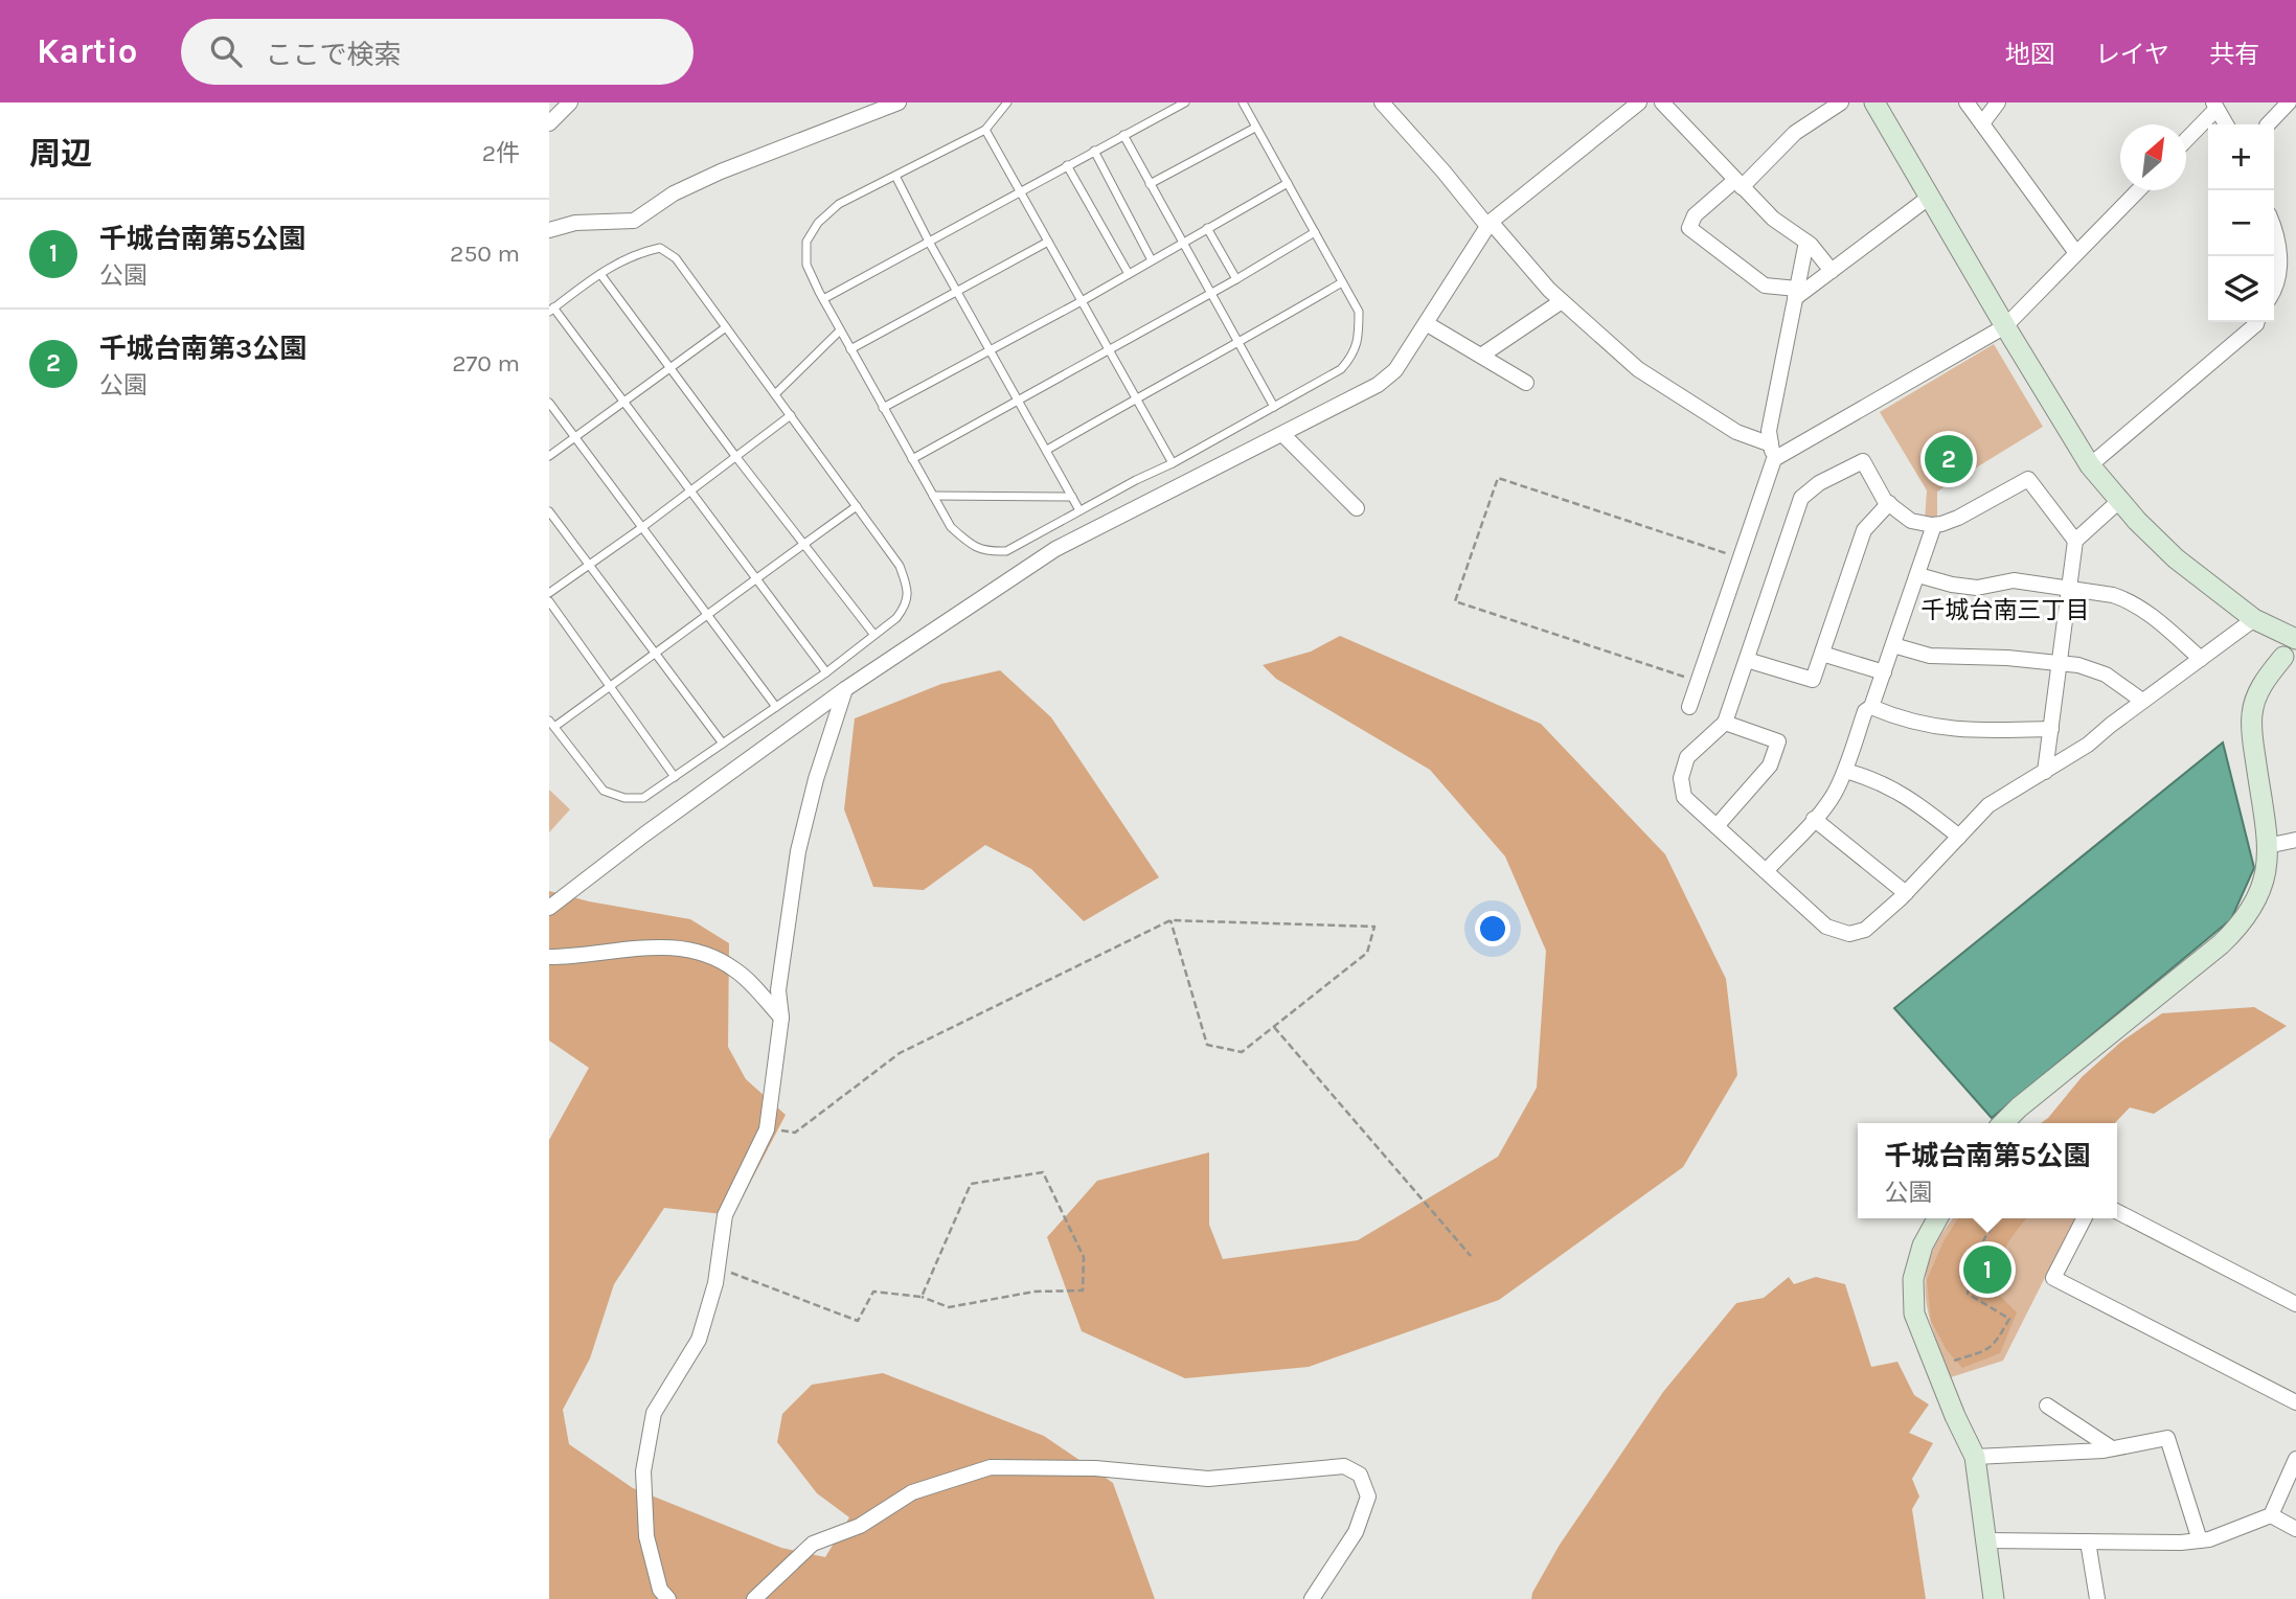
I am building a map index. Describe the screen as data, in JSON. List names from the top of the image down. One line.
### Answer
{"districts":["千城台南三丁目"],"north":"top right","page":{"header":"Kartio","search":"ここで検索","nav":["地図","レイヤ","共有"],"heading":["周辺","2件"],"map_buttons":["+","−"],"list":[{"mark":"1","name":"千城台南第5公園","note":"公園","value":"250 m"},{"mark":"2","name":"千城台南第3公園","note":"公園","value":"270 m"}],"pins":["2","1"],"popup":["千城台南第5公園","公園"]}}
